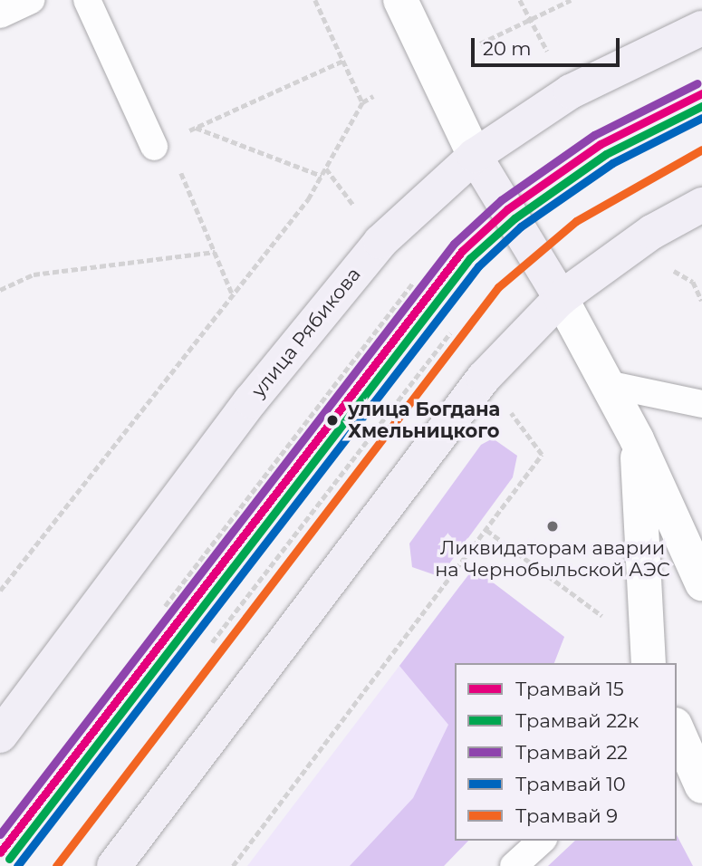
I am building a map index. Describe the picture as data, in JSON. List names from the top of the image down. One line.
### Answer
{"streets":{"main road":["улица Рябикова"]},"places":["улица Богдана Хмельницкого","Ликвидаторам аварии на Чернобыльской АЭС"],"lines":["tram line 22","tram line 15","tram line 22к","tram line 10","tram line 9"],"legend":["Трамвай 15","Трамвай 22к","Трамвай 22","Трамвай 10","Трамвай 9"],"scale_bar":"20 m"}
